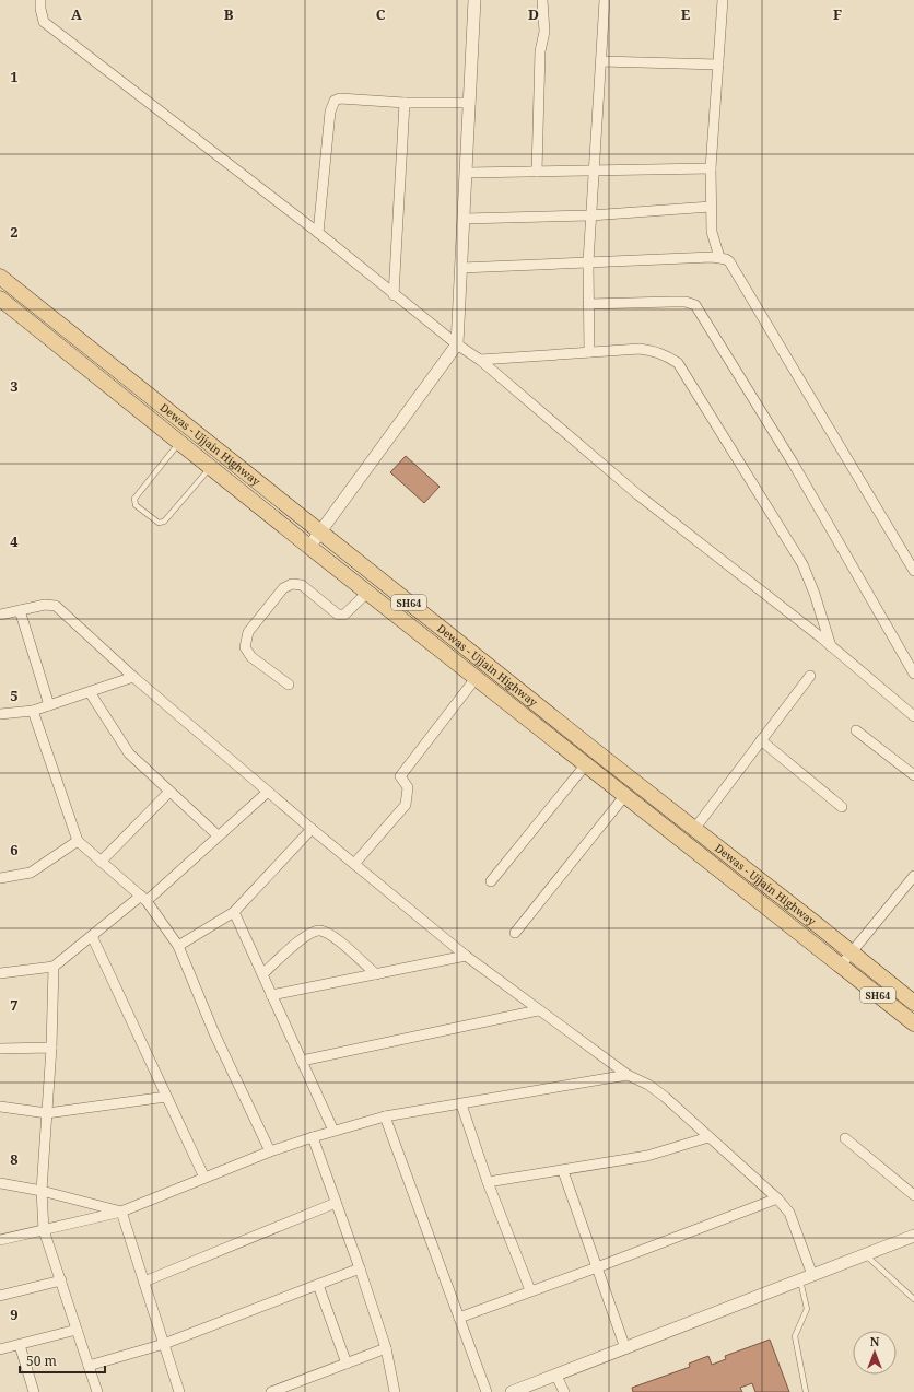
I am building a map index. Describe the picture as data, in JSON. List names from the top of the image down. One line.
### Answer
{"streets":{"main road":["Dewas - Ujjain Highway","SH64"]},"scale_bar":"50 m","north":"top","grid":{"columns":["A","B","C","D","E","F"],"rows":["1","2","3","4","5","6","7","8","9"]}}
